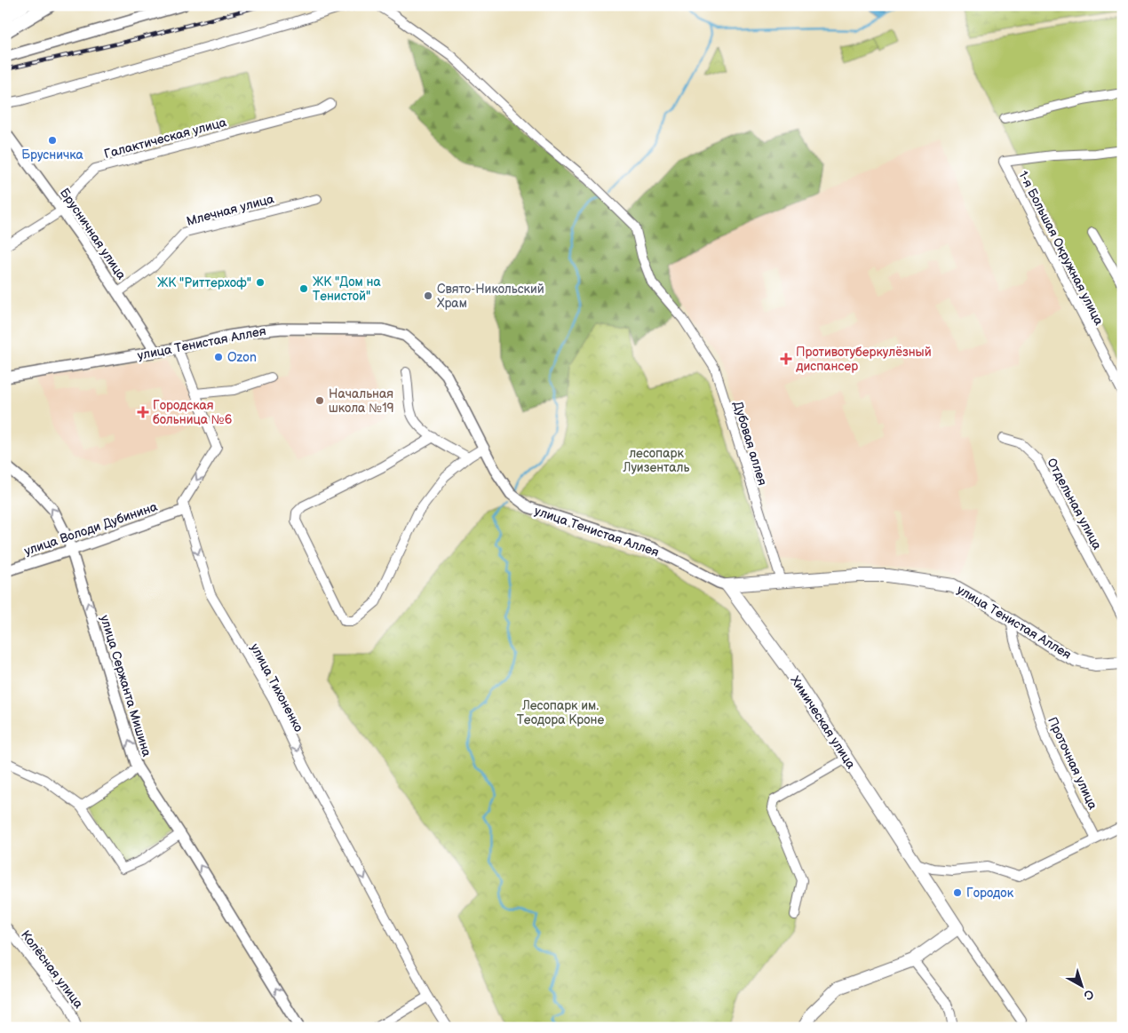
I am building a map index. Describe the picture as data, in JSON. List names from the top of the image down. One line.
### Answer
{"streets":{"main road":["улица Тенистая Аллея","Химическая улица"],"street":["Галактическая улица","Млечная улица","Брусничная улица","1-я Большая Окружная улица","Дубовая аллея","Отдельная улица","улица Володи Дубинина","улица Сержанта Мишина","улица Тихоненко","Проточная улица","Колёсная улица"]},"crossings":[["Галактическая улица","Брусничная улица"],["Млечная улица","Брусничная улица"],["Брусничная улица","улица Тенистая Аллея"],["улица Тенистая Аллея","Дубовая аллея"],["улица Тенистая Аллея","Химическая улица"],["улица Тенистая Аллея","Проточная улица"],["улица Володи Дубинина","улица Сержанта Мишина"],["улица Володи Дубинина","улица Тихоненко"]],"one_way":["улица Сержанта Мишина","улица Тихоненко"],"parks":["лесопарк Луизенталь","Лесопарк им. Теодора Кроне"],"places":{"other":["Брусничка","ЖК \"Риттерхоф\"","ЖК \"Дом на Тенистой\"","Свято-Никольский Храм","Ozon","Начальная школа №19","Городок"],"health":["Противотуберкулёзный диспансер","Городская больница №6"]},"north":"bottom right"}
